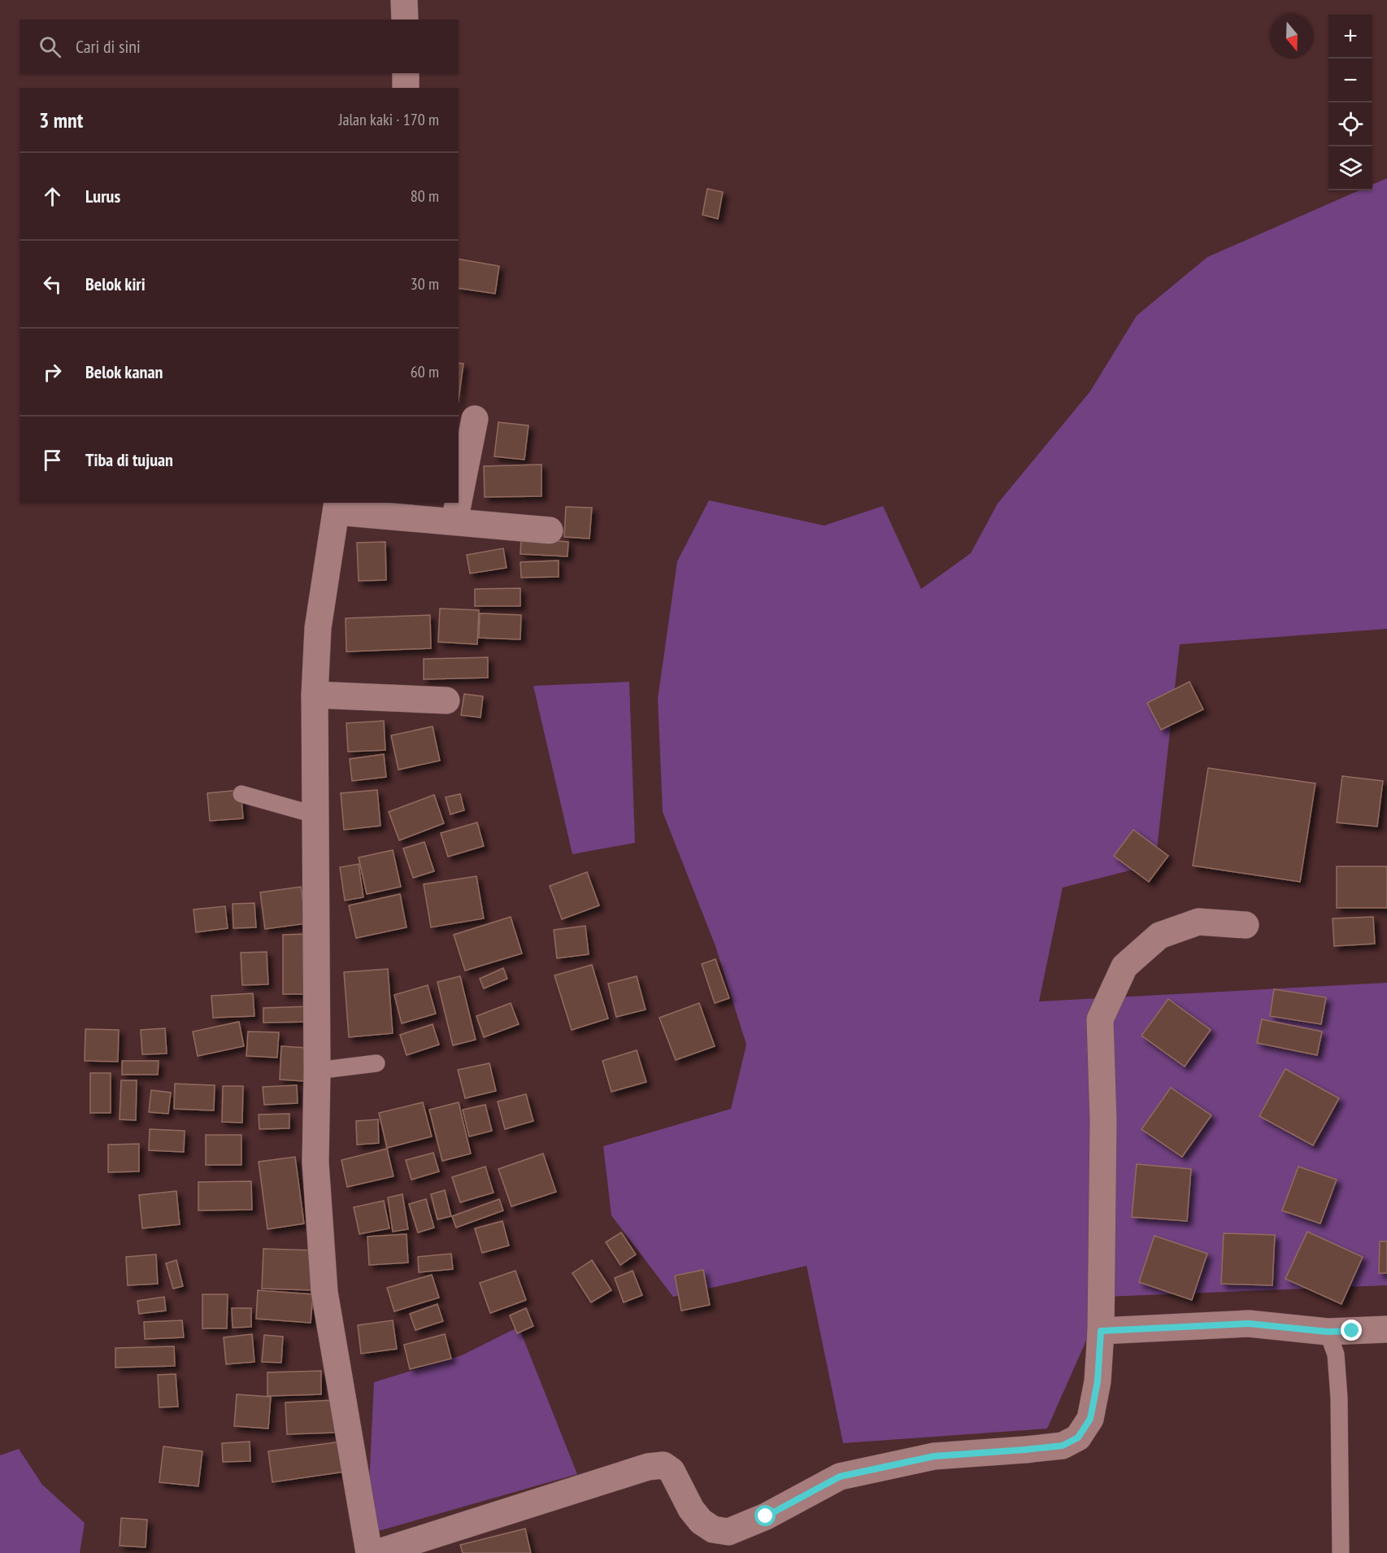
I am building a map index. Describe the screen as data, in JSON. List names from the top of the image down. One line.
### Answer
{"north":"bottom","page":{"map_buttons":["+","−"],"search":"Cari di sini","heading":["3 mnt","Jalan kaki · 170 m"],"list":[["Lurus","80 m"],["Belok kiri","30 m"],["Belok kanan","60 m"],"Tiba di tujuan"]}}
